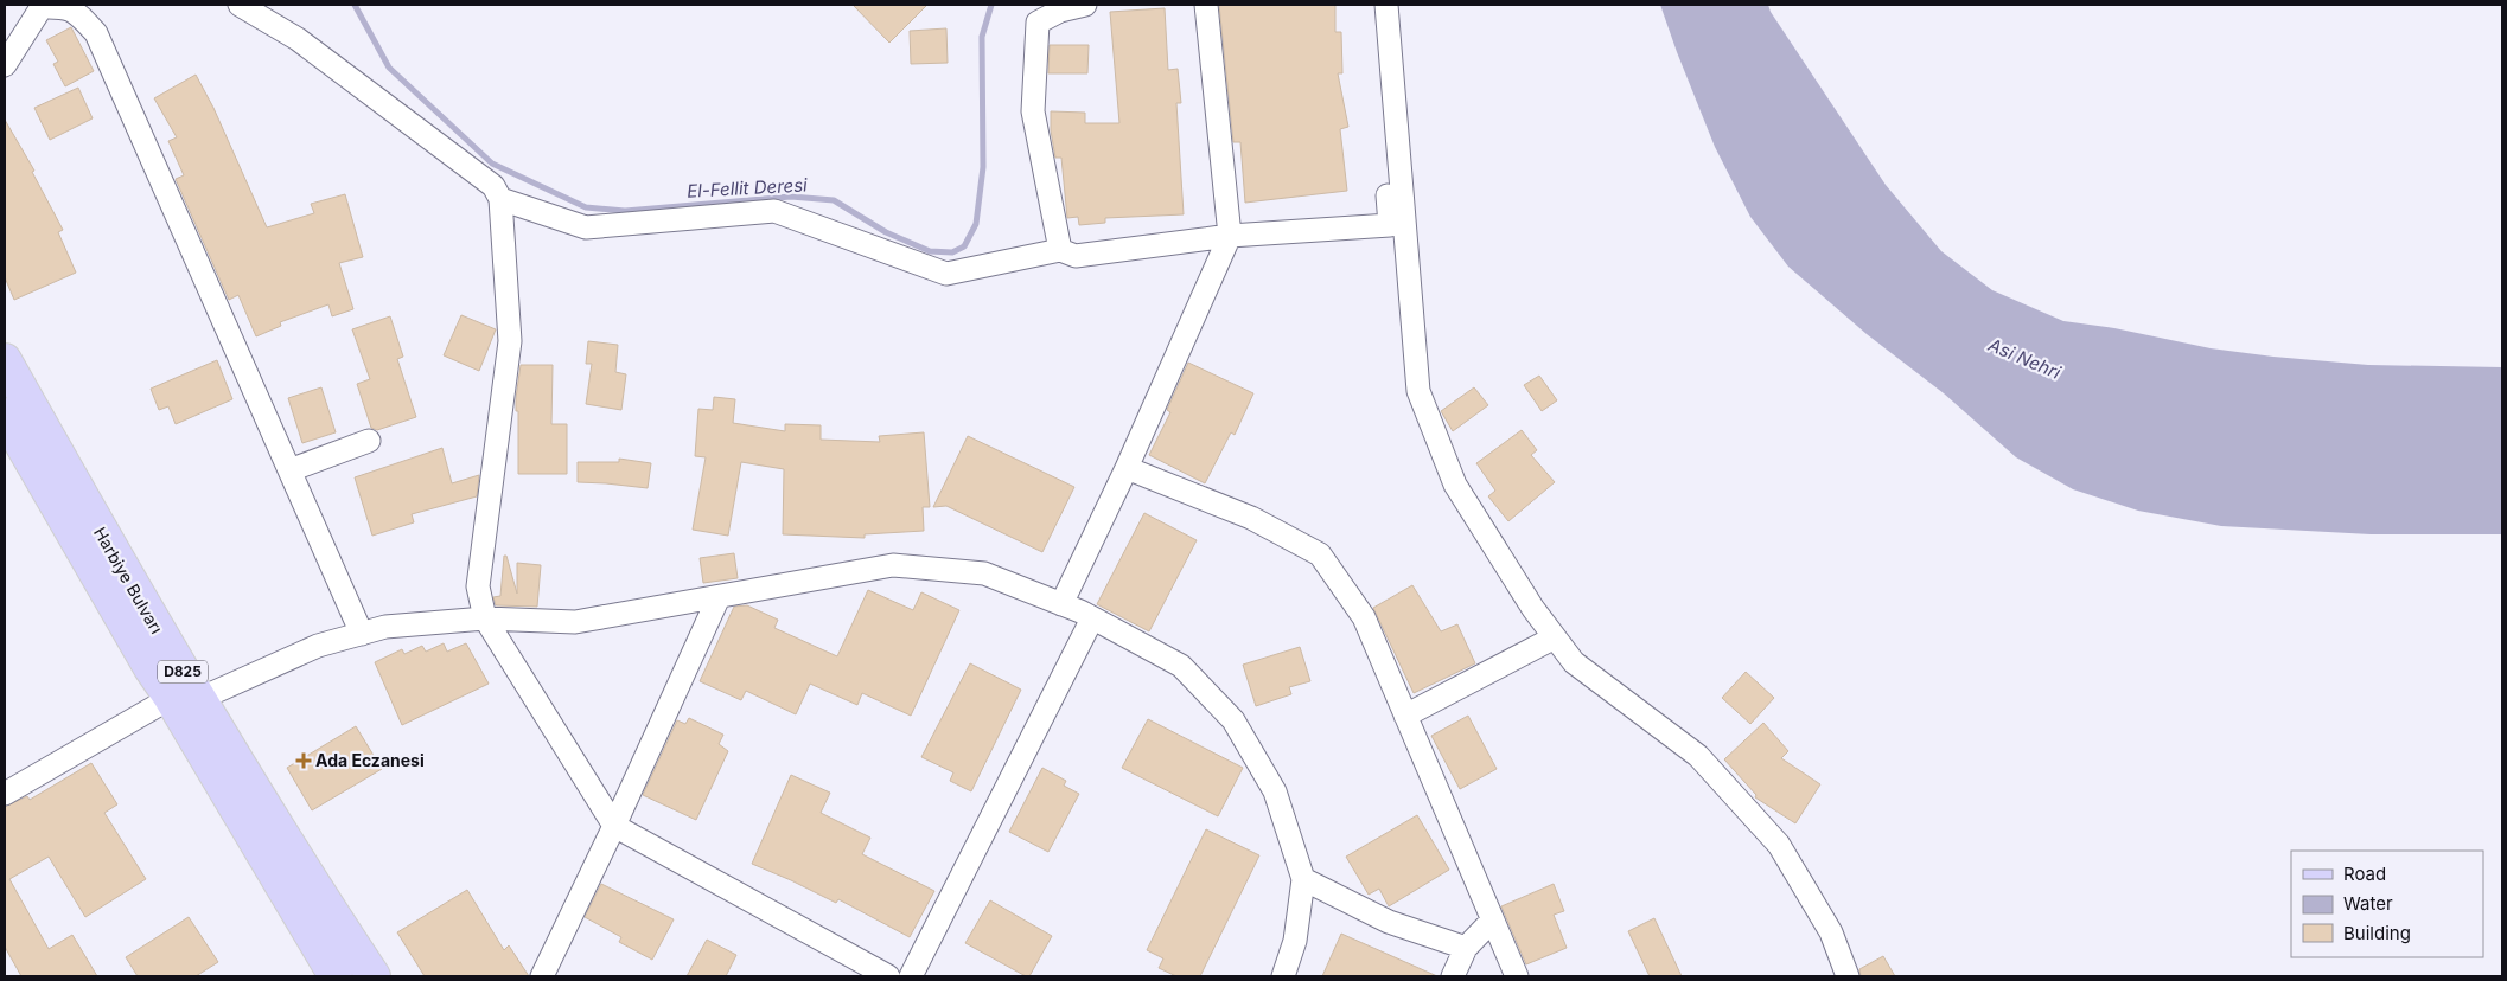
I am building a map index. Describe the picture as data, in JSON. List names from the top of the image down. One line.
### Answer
{"streets":{"main road":["Harbiye Bulvarı","D825"]},"water":["El-Fellit Deresi","Asi Nehri"],"places":{"health":["Ada Eczanesi"]},"legend":["Road","Water","Building"]}
